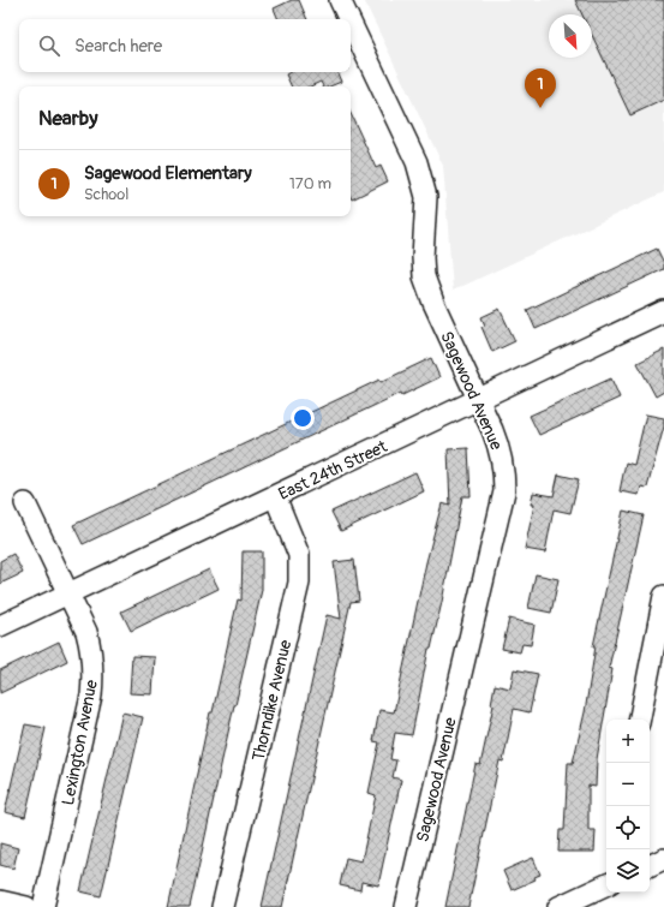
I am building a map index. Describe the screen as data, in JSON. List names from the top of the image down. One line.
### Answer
{"streets":{"street":["Sagewood Avenue","East 24th Street","Thorndike Avenue","Lexington Avenue"]},"crossings":[["Sagewood Avenue","East 24th Street"],["East 24th Street","Thorndike Avenue"],["East 24th Street","Lexington Avenue"]],"north":"bottom right","page":{"search":"Search here","pins":"1","heading":"Nearby","list":[{"mark":"1","name":"Sagewood Elementary","note":"School","value":"170 m"}],"map_buttons":["+","−"]}}
